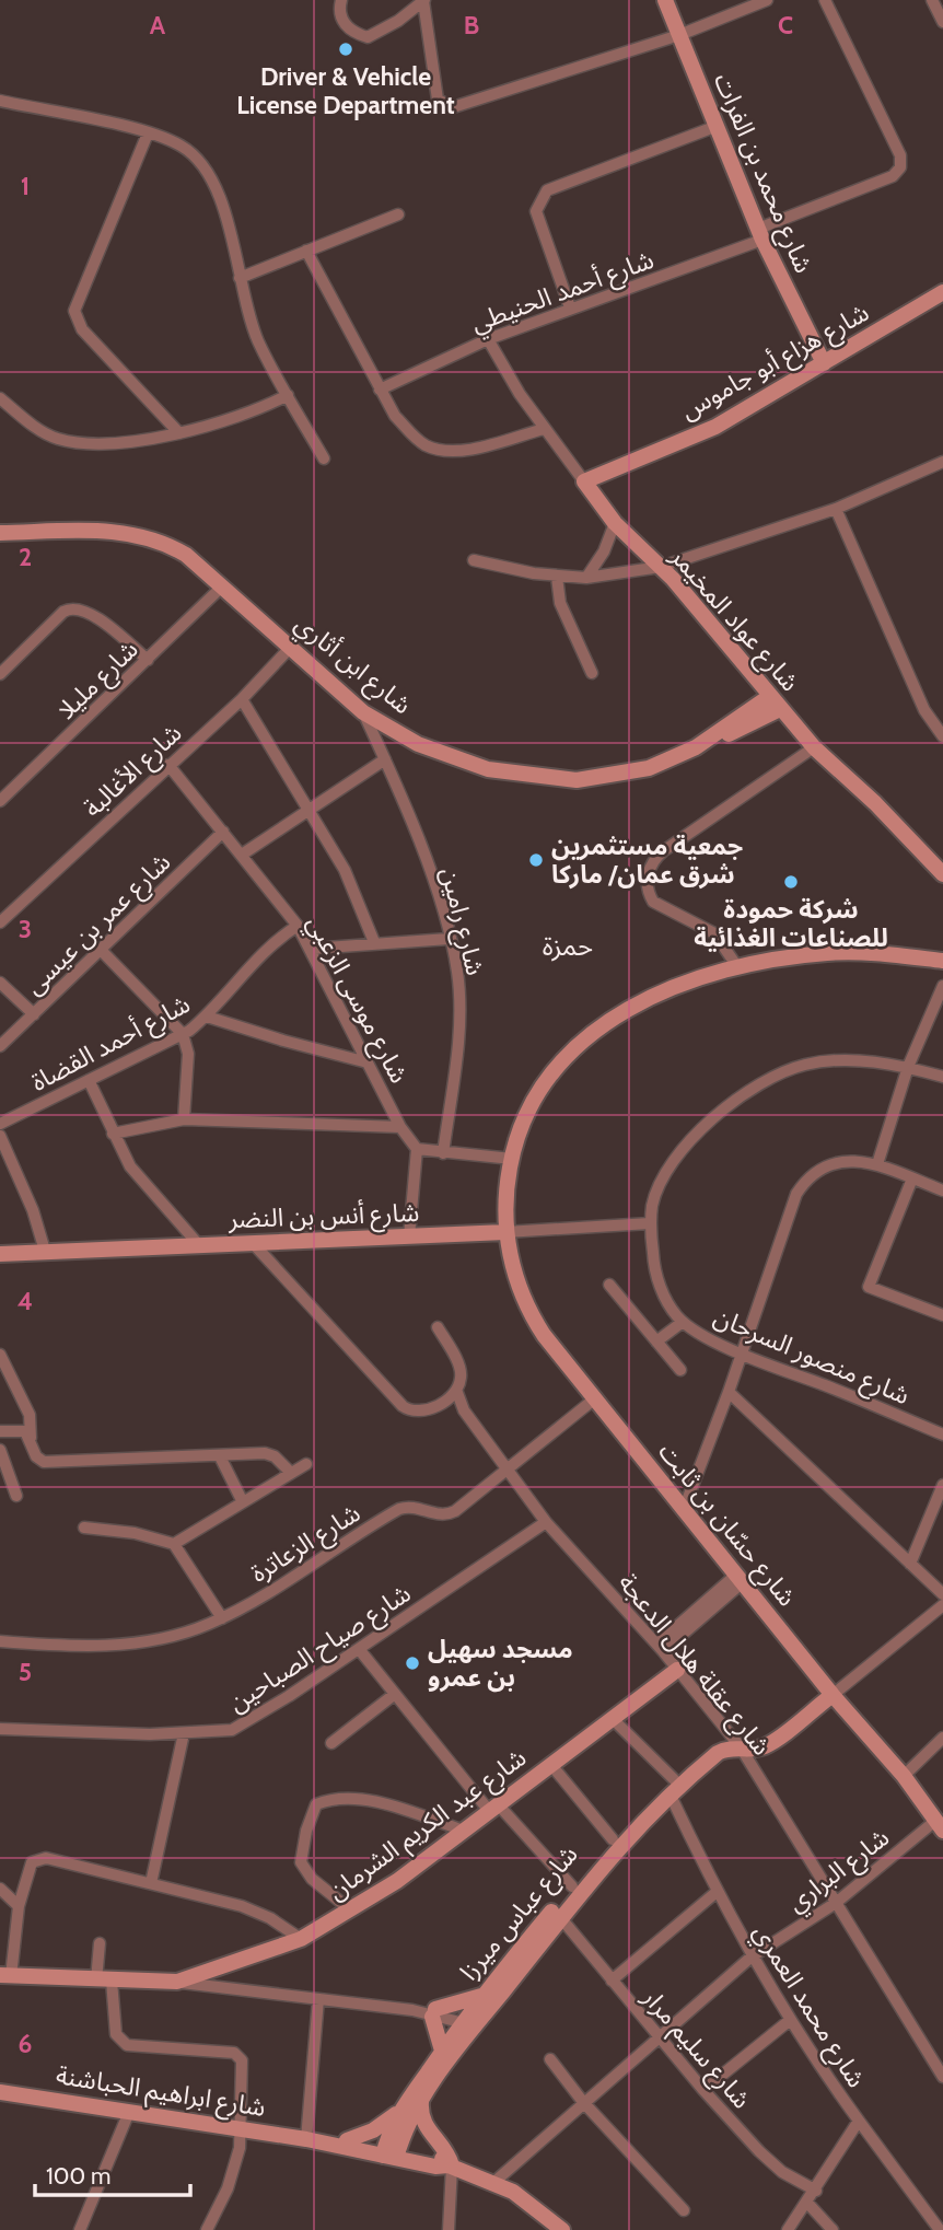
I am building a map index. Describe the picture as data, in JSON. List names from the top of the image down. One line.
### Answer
{"streets":{"street":["شارع محمد بن الفرات","شارع أحمد الحنيطي","شارع هزاع أبو جاموس","شارع عواد المخيمر","شارع ابن أثاري","شارع مليلا","شارع الأغالبة","شارع رامين","شارع عمر بن عيسى","شارع موسى الزعبي","شارع أحمد القضاة","شارع أنس بن النضر","شارع منصور السرحان","شارع حسّان بن ثابت","شارع الزعاترة","شارع صياح الصباحين","شارع عقلة هلال الدعجة","شارع عبد الكريم الشرمان","شارع البراري","شارع عباس ميرزا","شارع محمد العمري","شارع سليم مرار","شارع ابراهيم الحباشنة"]},"crossings":[["شارع محمد بن الفرات","شارع أحمد الحنيطي"],["شارع محمد بن الفرات","شارع هزاع أبو جاموس"],["شارع أحمد الحنيطي","شارع عواد المخيمر"],["شارع هزاع أبو جاموس","شارع عواد المخيمر"],["شارع عواد المخيمر","شارع ابن أثاري"],["شارع ابن أثاري","شارع مليلا"],["شارع ابن أثاري","شارع الأغالبة"],["شارع ابن أثاري","شارع رامين"],["شارع الأغالبة","شارع موسى الزعبي"],["شارع عمر بن عيسى","شارع موسى الزعبي"],["شارع موسى الزعبي","شارع أحمد القضاة"],["شارع أنس بن النضر","شارع منصور السرحان"],["شارع أنس بن النضر","شارع حسّان بن ثابت"],["شارع حسّان بن ثابت","شارع الزعاترة"],["شارع حسّان بن ثابت","شارع البراري"],["شارع الزعاترة","شارع عقلة هلال الدعجة"],["شارع صياح الصباحين","شارع عقلة هلال الدعجة"],["شارع عقلة هلال الدعجة","شارع عبد الكريم الشرمان"],["شارع عقلة هلال الدعجة","شارع البراري"],["شارع عقلة هلال الدعجة","شارع عباس ميرزا"],["شارع البراري","شارع محمد العمري"],["شارع البراري","شارع سليم مرار"],["شارع البراري","شارع ابراهيم الحباشنة"],["شارع عباس ميرزا","شارع محمد العمري"],["شارع عباس ميرزا","شارع سليم مرار"],["شارع عباس ميرزا","شارع ابراهيم الحباشنة"],["شارع محمد العمري","شارع سليم مرار"]],"districts":["حمزة"],"places":["Driver & Vehicle License Department","جمعية مستثمرين شرق عمان/ ماركا","شركة حمودة للصناعات الغذائية","مسجد سهيل بن عمرو"],"scale_bar":"100 m","grid":{"columns":["A","B","C"],"rows":["1","2","3","4","5","6"]}}
